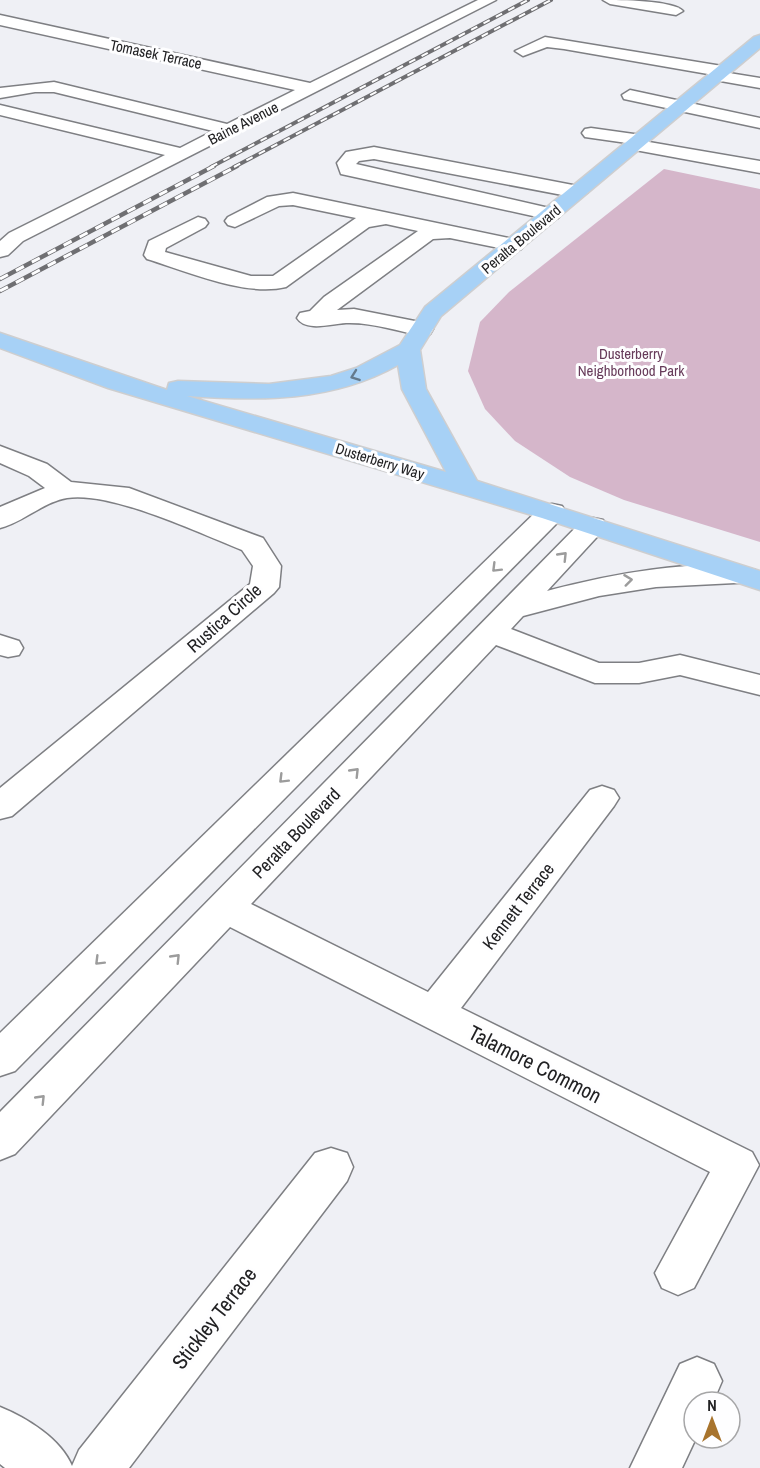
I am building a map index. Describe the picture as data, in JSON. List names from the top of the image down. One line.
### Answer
{"streets":{"main road":["Peralta Boulevard","Dusterberry Way"],"street":["Tomasek Terrace","Baine Avenue","Rustica Circle","Kennett Terrace","Talamore Common","Stickley Terrace"]},"crossings":[["Tomasek Terrace","Baine Avenue"],["Peralta Boulevard","Dusterberry Way"],["Peralta Boulevard","Talamore Common"],["Kennett Terrace","Talamore Common"]],"one_way":["Peralta Boulevard"],"parks":["Dusterberry Neighborhood Park"],"north":"top"}
